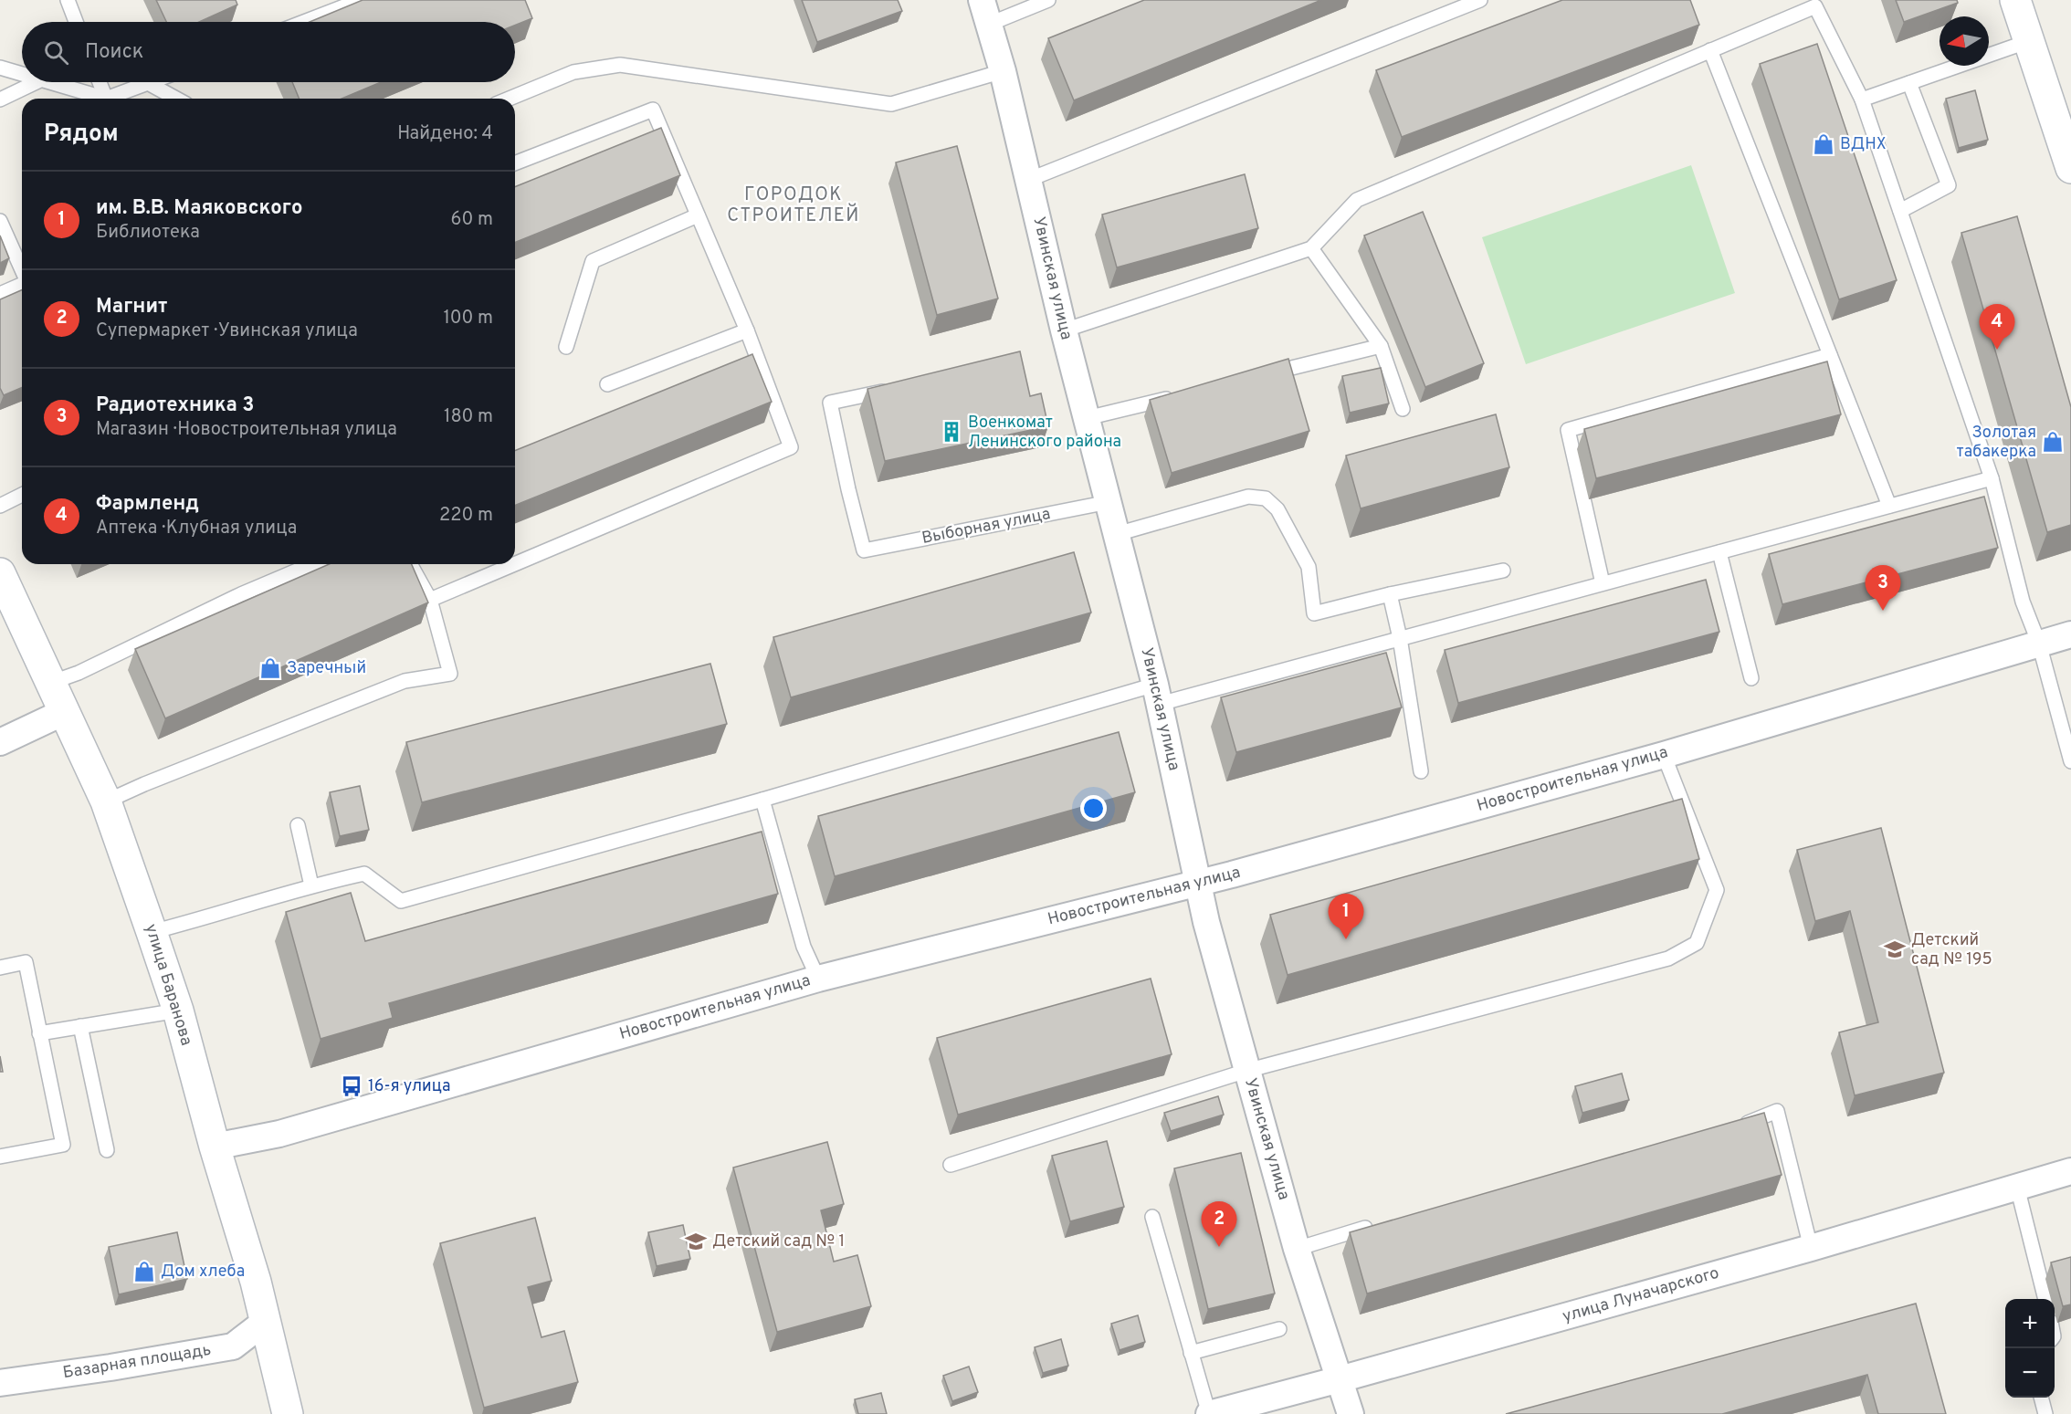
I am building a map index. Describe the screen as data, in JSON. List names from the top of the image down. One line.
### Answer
{"streets":{"street":["Увинская улица","Новостроительная улица","улица Баранова","улица Луначарского","Базарная площадь"],"lane":["Выборная улица"]},"crossings":[["Увинская улица","Выборная улица"],["Увинская улица","Новостроительная улица"],["Увинская улица","улица Луначарского"],["Новостроительная улица","улица Баранова"],["улица Баранова","Базарная площадь"]],"districts":["ГОРОДОК СТРОИТЕЛЕЙ"],"places":{"shop":["ВДНХ","Золотая табакерка","Заречный","Дом хлеба"],"building":["Военкомат Ленинского района"],"school or university":["Детский сад № 195","Детский сад № 1"],"bus stop":["16-я улица"]},"north":"left","page":{"search":"Поиск","heading":["Рядом","Найдено: 4"],"list":[{"mark":"1","name":"им. В.В. Маяковского","note":"Библиотека","value":"60 m"},{"mark":"2","name":"Магнит","note":"Супермаркет · Увинская улица","value":"100 m"},{"mark":"3","name":"Радиотехника 3","note":"Магазин · Новостроительная улица","value":"180 m"},{"mark":"4","name":"Фармленд","note":"Аптека · Клубная улица","value":"220 m"}],"pins":["4","3","1","2"],"map_buttons":["+","−"]}}
